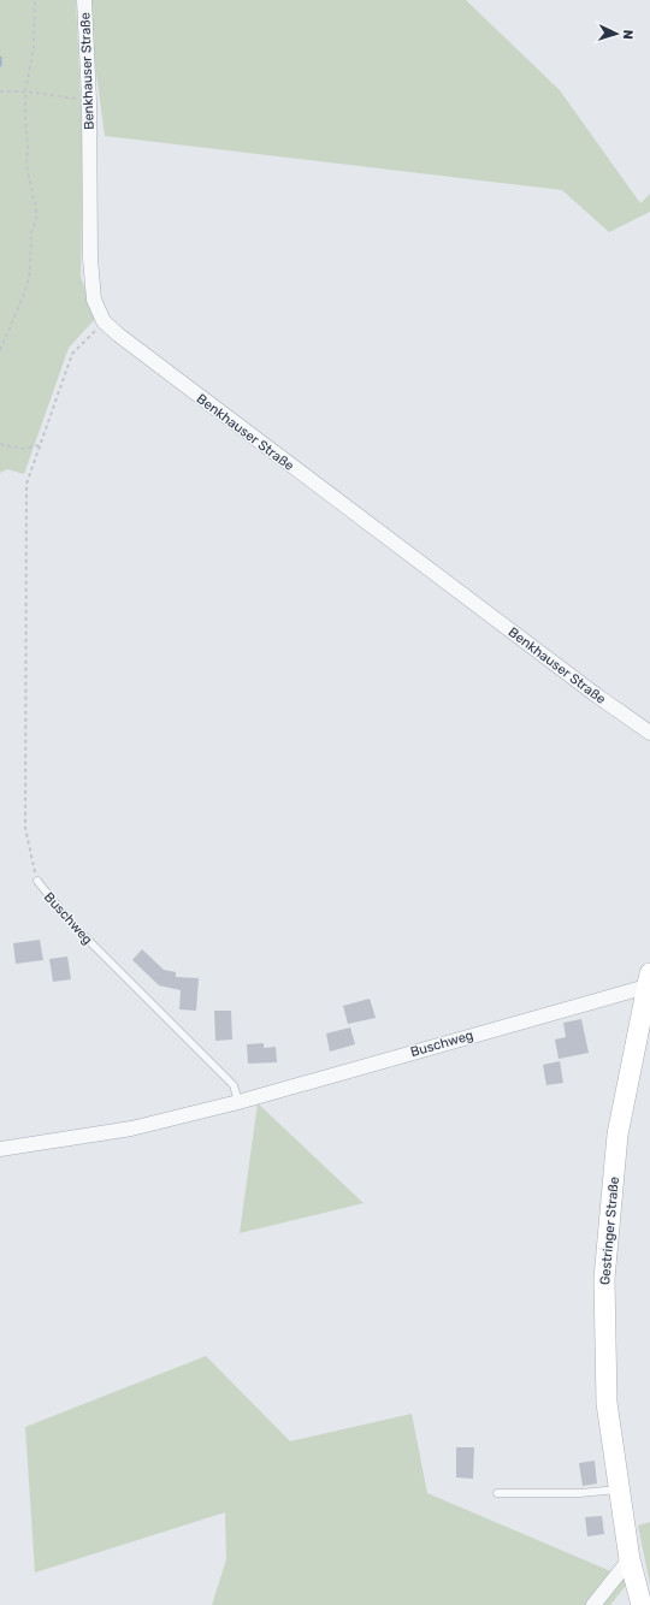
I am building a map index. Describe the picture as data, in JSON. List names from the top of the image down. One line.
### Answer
{"streets":{"main road":["Gestringer Straße"],"street":["Benkhauser Straße","Buschweg"]},"crossings":[["Buschweg","Gestringer Straße"]],"north":"right"}
